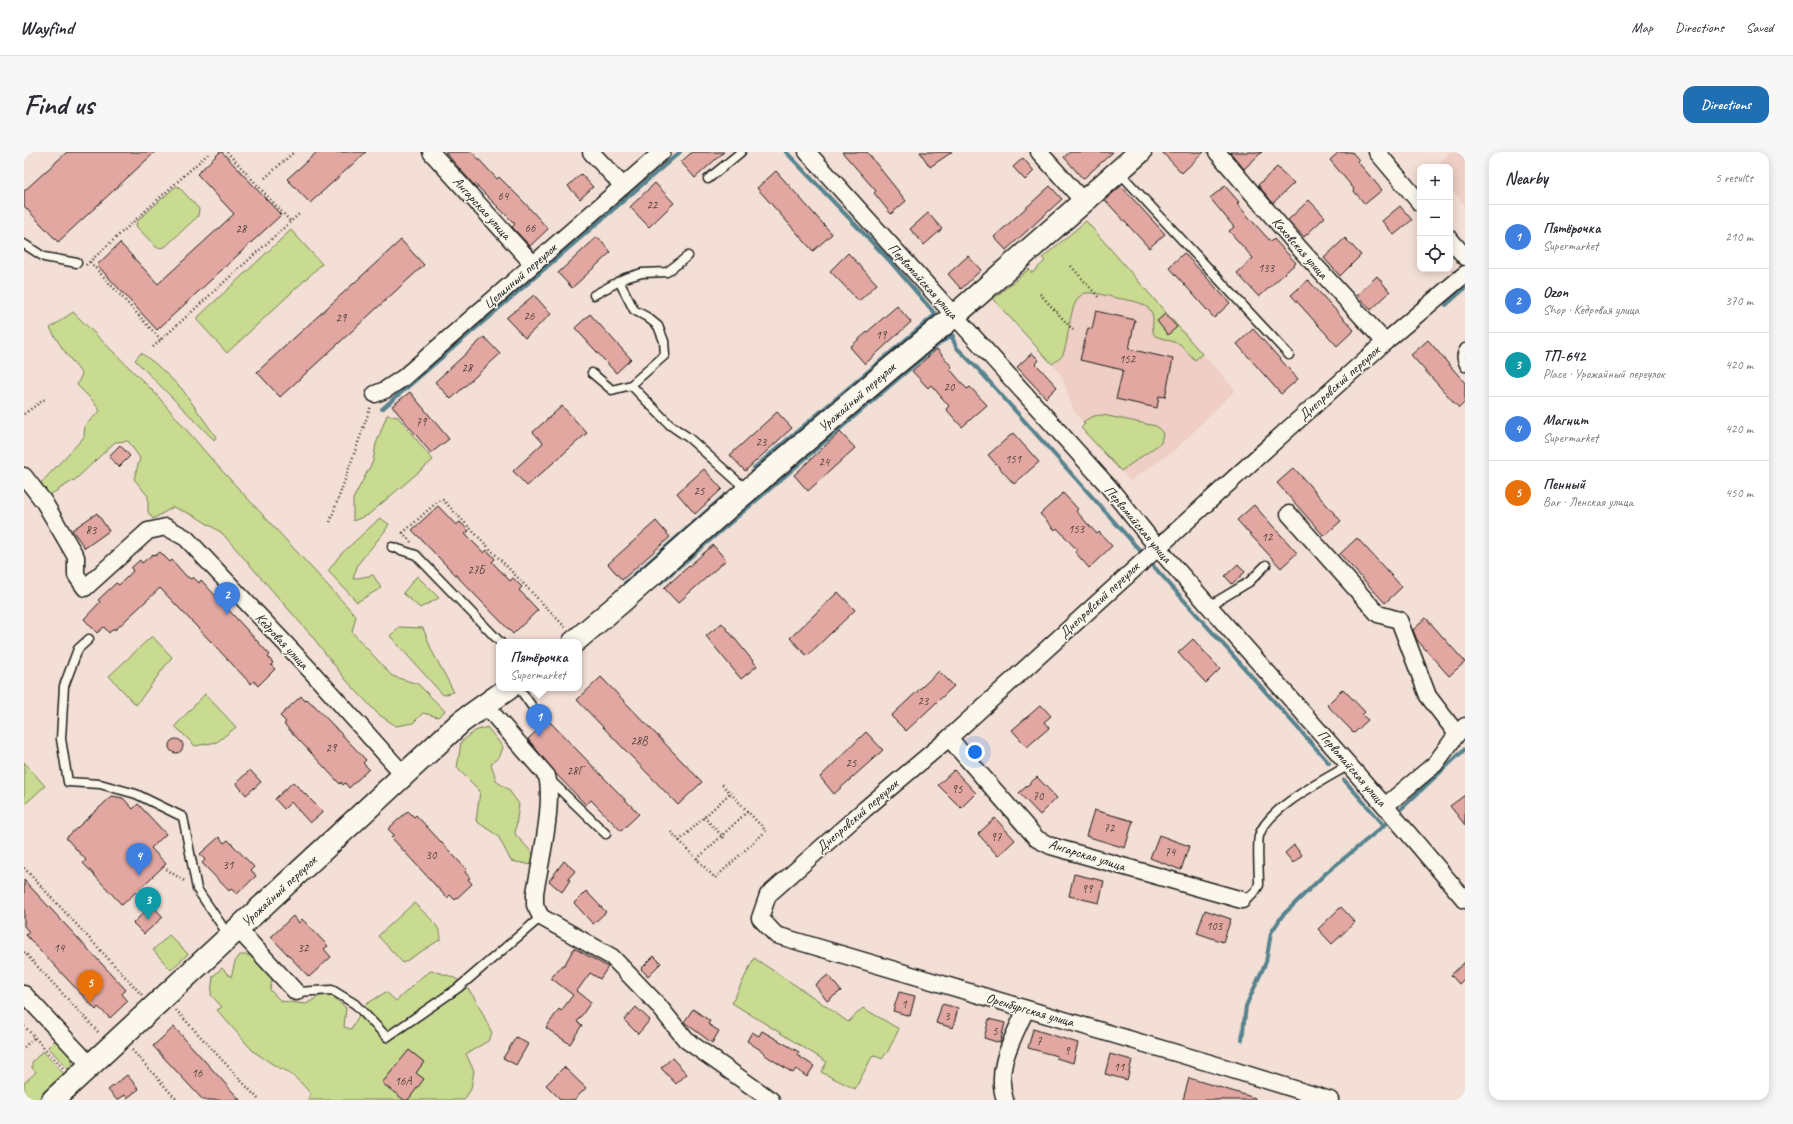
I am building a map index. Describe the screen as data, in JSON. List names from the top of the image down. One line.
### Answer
{"streets":{"street":["Ангарская улица","Каховская улица","Целинный переулок","Первомайская улица","Днепровский переулок","Урожайный переулок","Кедровая улица","Оренбургская улица"]},"crossings":[["Ангарская улица","Целинный переулок"],["Ангарская улица","Днепровский переулок"],["Каховская улица","Днепровский переулок"],["Первомайская улица","Днепровский переулок"],["Первомайская улица","Урожайный переулок"],["Днепровский переулок","Оренбургская улица"],["Урожайный переулок","Кедровая улица"]],"house_numbers":["64","22","66","28","133","26","29","19","152","28","20","79","23","151","24","25","153","83","12","27Б","23","28В","29","25","28Г","95","70","72","97","74","30","31","99","103","14","32","1","3","5","7","9","11","16","16А"],"page":{"header":"Wayfind","nav":["Map","Directions","Saved"],"buttons":"Directions","title":"Find us","heading":["Nearby","5 results"],"map_buttons":["+","−"],"list":[{"mark":"1","name":"Пятёрочка","note":"Supermarket","value":"210 m"},{"mark":"2","name":"Ozon","note":"Shop · Кедровая улица","value":"370 m"},{"mark":"3","name":"ТП-642","note":"Place · Урожайный переулок","value":"420 m"},{"mark":"4","name":"Магнит","note":"Supermarket","value":"420 m"},{"mark":"5","name":"Пенный","note":"Bar · Ленская улица","value":"450 m"}],"pins":["2","1","4","3","5"],"popup":["Пятёрочка","Supermarket"]}}
